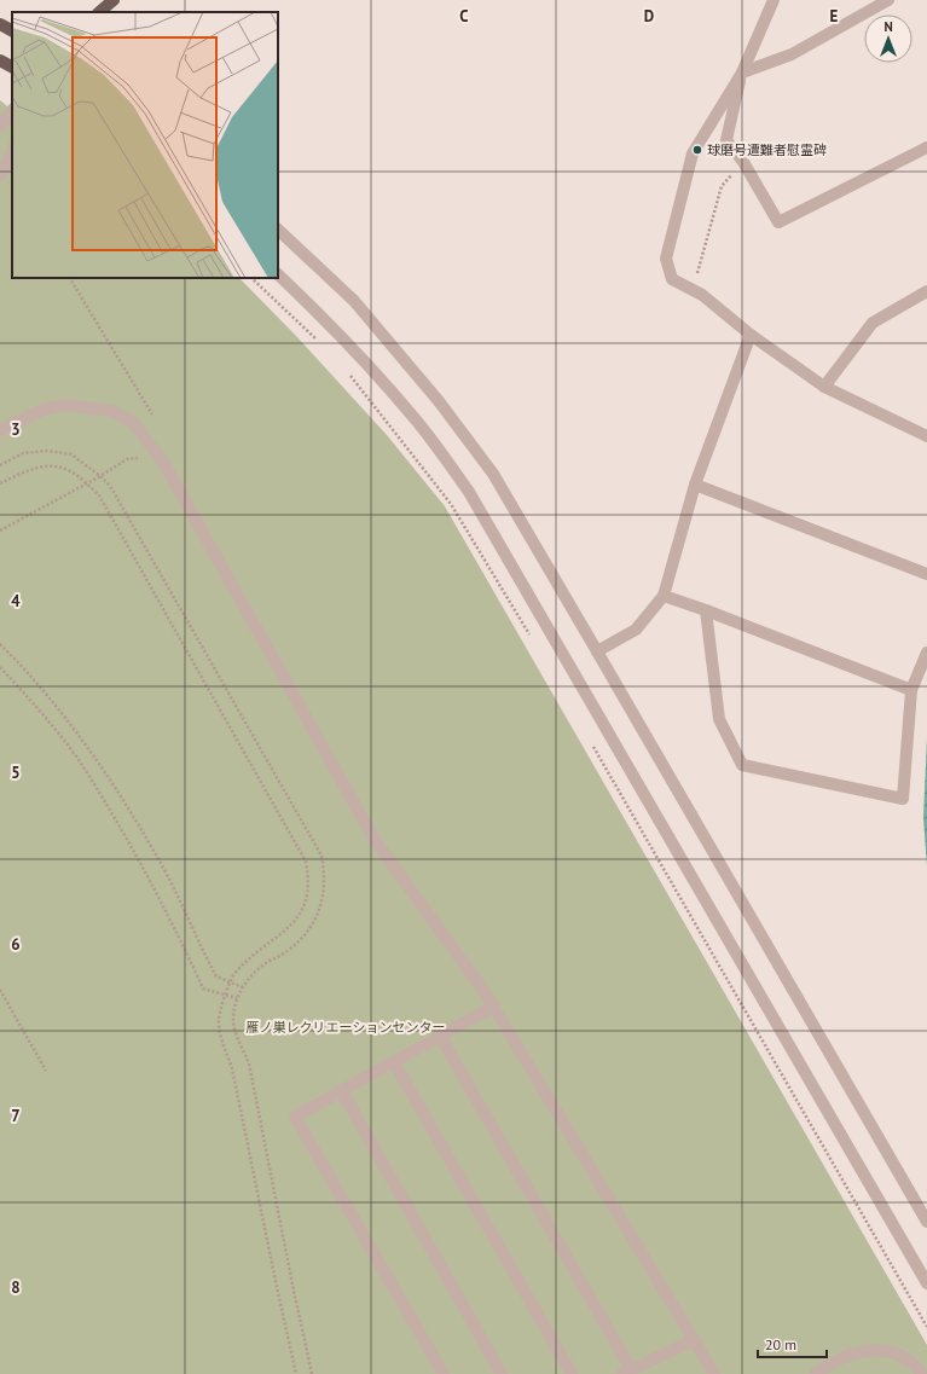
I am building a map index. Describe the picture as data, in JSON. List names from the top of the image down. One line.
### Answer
{"parks":["雁ノ巣レクリエーションセンター"],"places":["球磨号遭難者慰霊碑"],"scale_bar":"20 m","north":"top","grid":{"columns":["C","D","E"],"rows":["3","4","5","6","7","8"]}}
